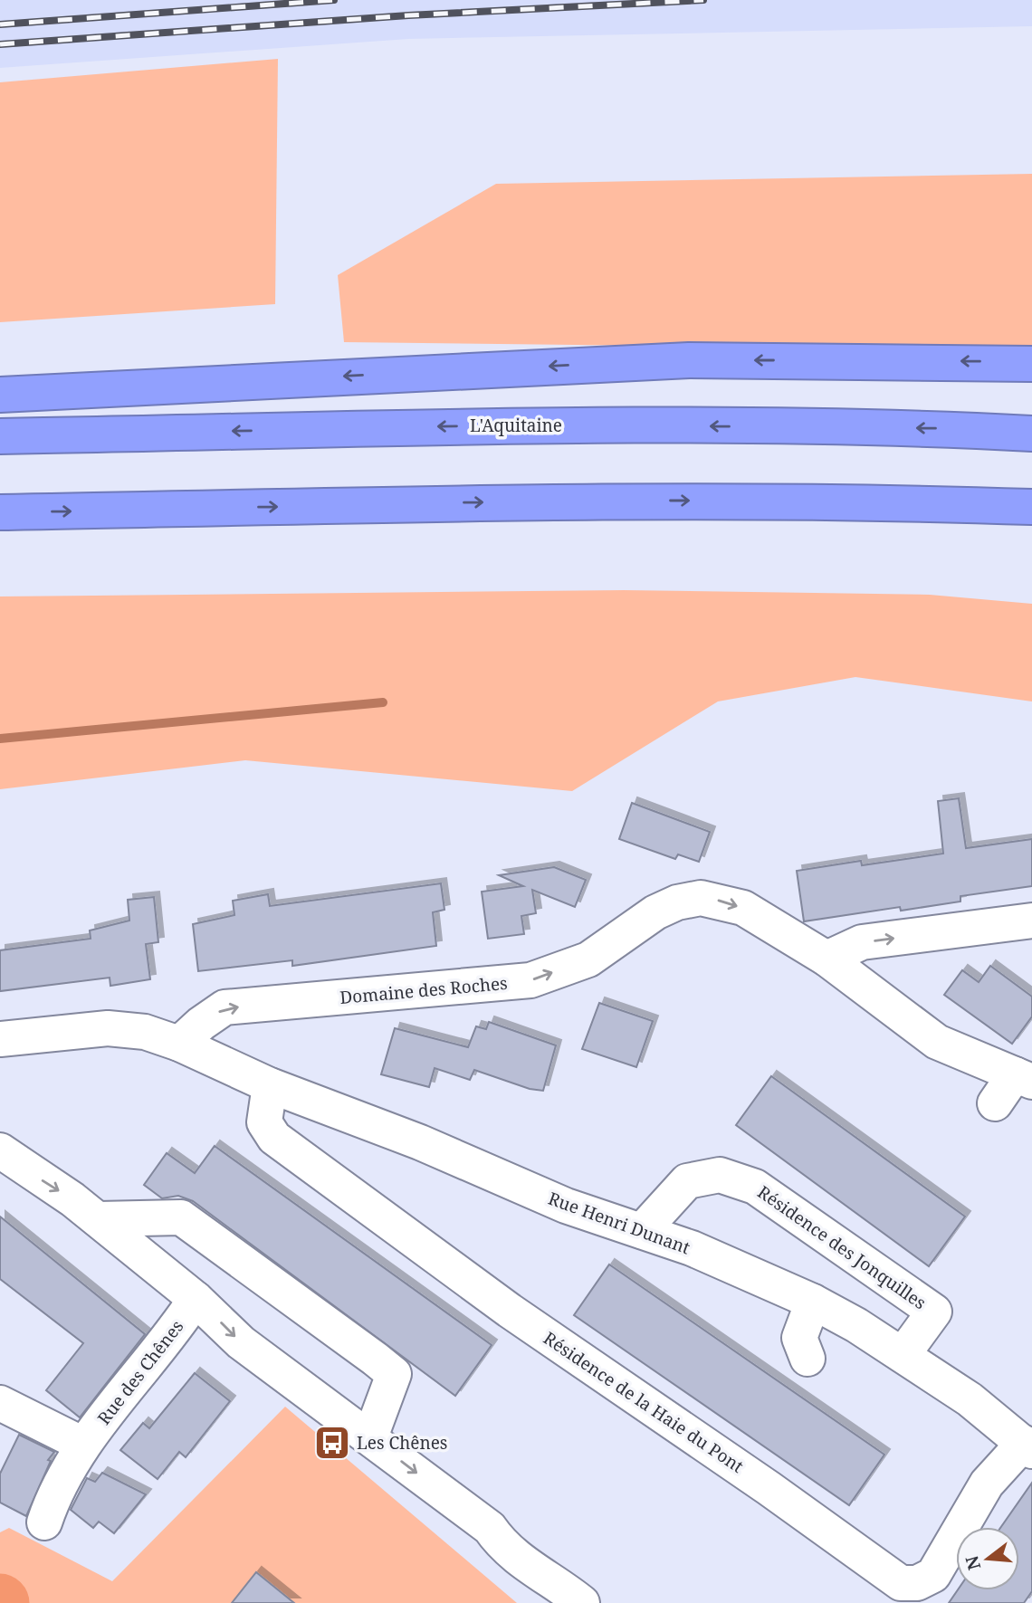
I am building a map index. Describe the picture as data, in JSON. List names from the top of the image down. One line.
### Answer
{"streets":{"highway":["L'Aquitaine"],"street":["Domaine des Roches","Rue Henri Dunant","Résidence des Jonquilles","Rue des Chênes","Résidence de la Haie du Pont"]},"crossings":[["Domaine des Roches","Rue Henri Dunant"],["Rue Henri Dunant","Résidence des Jonquilles"],["Rue Henri Dunant","Résidence de la Haie du Pont"]],"one_way":["Domaine des Roches"],"places":{"bus stop":["Les Chênes"]},"north":"left"}
